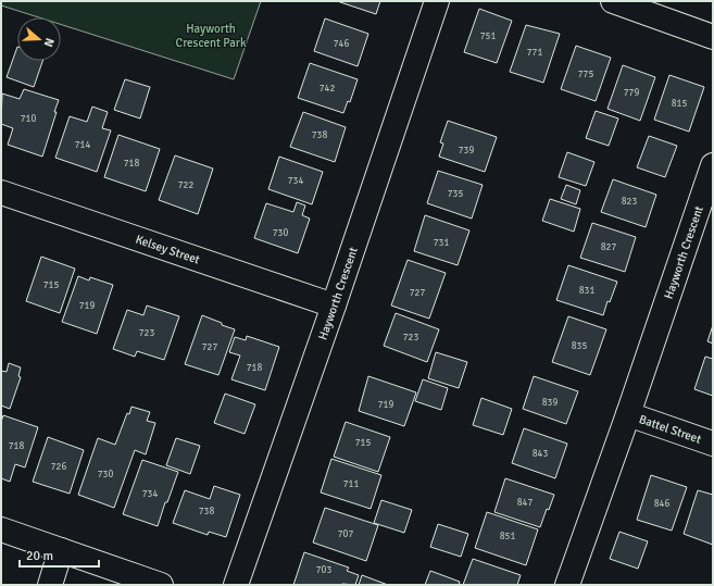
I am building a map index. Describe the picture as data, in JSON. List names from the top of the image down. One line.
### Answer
{"streets":{"street":["Kelsey Street","Hayworth Crescent","Battel Street"]},"crossings":[["Kelsey Street","Hayworth Crescent"],["Hayworth Crescent","Battel Street"]],"parks":["Hayworth Crescent Park"],"house_numbers":["751","746","771","775","742","779","815","710","738","714","739","718","734","722","735","823","730","731","827","715","831","727","719","723","723","835","727","718","839","719","715","718","843","726","730","711","734","847","846","738","707","851","703"],"scale_bar":"20 m","north":"right"}
